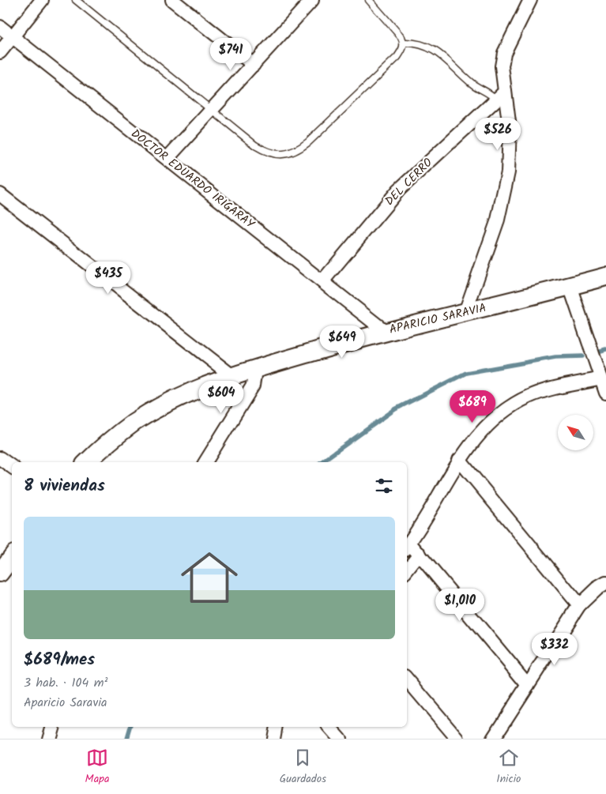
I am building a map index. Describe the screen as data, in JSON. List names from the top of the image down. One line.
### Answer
{"streets":{"street":["DOCTOR EDUARDO IRIGARAY","DEL CERRO","APARICIO SARAVIA"]},"crossings":[["DOCTOR EDUARDO IRIGARAY","DEL CERRO"],["DOCTOR EDUARDO IRIGARAY","APARICIO SARAVIA"]],"north":"top left","page":{"price":["$741","$526","$435","$649","$604","$689","$1,010","$332"],"heading":"8 viviendas","list":[{"name":"$689/mes","note":"3 hab. · 104 m² · Aparicio Saravia"}],"tabs":["Mapa","Guardados","Inicio"]}}
